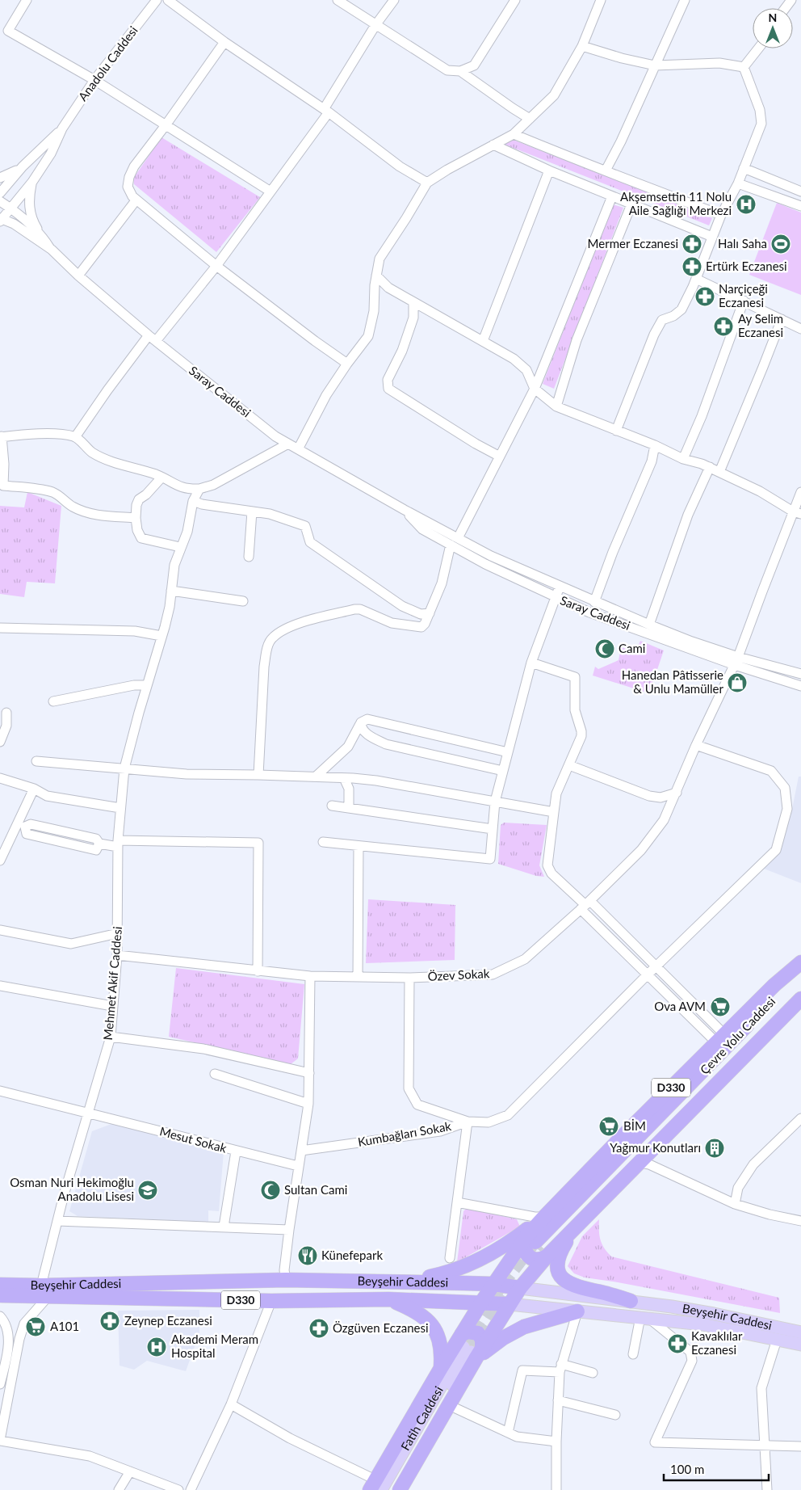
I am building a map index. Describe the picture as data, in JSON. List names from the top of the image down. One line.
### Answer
{"streets":{"highway":["Çevre Yolu Caddesi","D330","Beyşehir Caddesi"],"main road":["Fatih Caddesi"],"street":["Anadolu Caddesi","Saray Caddesi","Özev Sokak","Mehmet Akif Caddesi","Kumbağları Sokak","Mesut Sokak"]},"crossings":[["Anadolu Caddesi","Saray Caddesi"],["Saray Caddesi","Özev Sokak"],["Özev Sokak","Mehmet Akif Caddesi"],["Mehmet Akif Caddesi","Mesut Sokak"],["Mehmet Akif Caddesi","Beyşehir Caddesi"],["Çevre Yolu Caddesi","D330"],["D330","Beyşehir Caddesi"]],"places":{"hospital":["Akşemsettin 11 Nolu Aile Sağlığı Merkezi","Akademi Meram Hospital"],"pharmacy":["Mermer Eczanesi","Ertürk Eczanesi","Narçiçeği Eczanesi","Ay Selim Eczanesi","Zeynep Eczanesi","Özgüven Eczanesi","Kavaklılar Eczanesi"],"sports":["Halı Saha"],"mosque":["Cami","Sultan Cami"],"shop":["Hanedan Pâtisserie & Unlu Mamüller"],"supermarket":["Ova AVM","BİM","A101"],"building":["Yağmur Konutları"],"school or university":["Osman Nuri Hekimoğlu Anadolu Lisesi"],"restaurant":["Künefepark"]},"scale_bar":"100 m","north":"top"}
